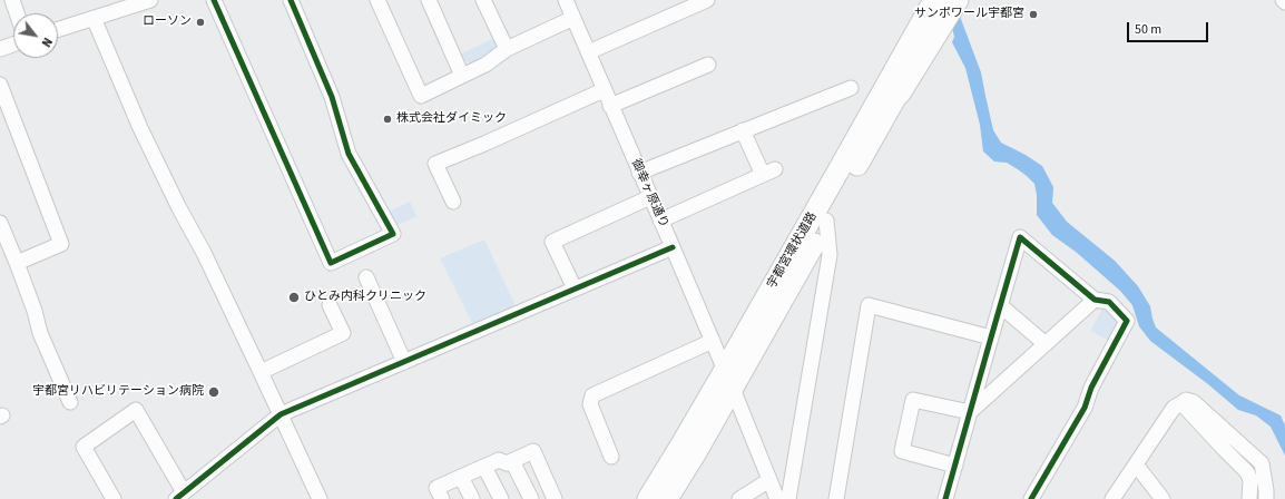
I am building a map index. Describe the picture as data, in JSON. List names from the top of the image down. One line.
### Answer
{"streets":{"highway":["宇都宮環状道路"],"street":["御幸ヶ原通り"]},"crossings":[["御幸ヶ原通り","宇都宮環状道路"]],"places":["サンポワール宇都宮","ローソン","株式会社ダイミック","ひとみ内科クリニック","宇都宮リハビリテーション病院"],"scale_bar":"50 m","north":"bottom right"}
